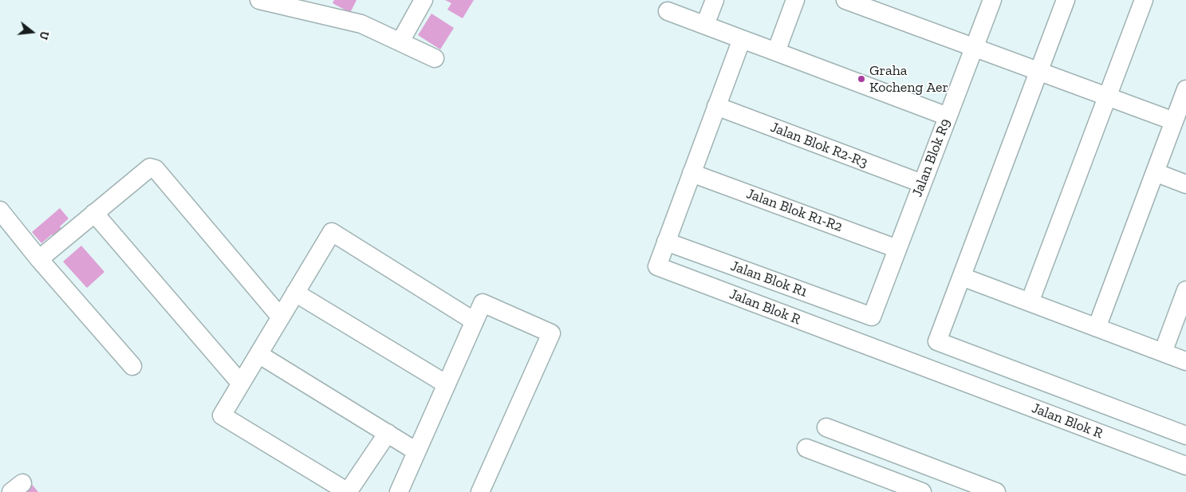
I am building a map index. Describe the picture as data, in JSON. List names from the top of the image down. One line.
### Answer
{"streets":{"street":["Jalan Blok R2-R3","Jalan Blok R9","Jalan Blok R1-R2","Jalan Blok R1","Jalan Blok R"]},"crossings":[["Jalan Blok R2-R3","Jalan Blok R9"],["Jalan Blok R2-R3","Jalan Blok R"],["Jalan Blok R9","Jalan Blok R1-R2"],["Jalan Blok R9","Jalan Blok R1"],["Jalan Blok R1-R2","Jalan Blok R"],["Jalan Blok R1","Jalan Blok R"]],"places":["Graha Kocheng Aer"],"north":"right"}
